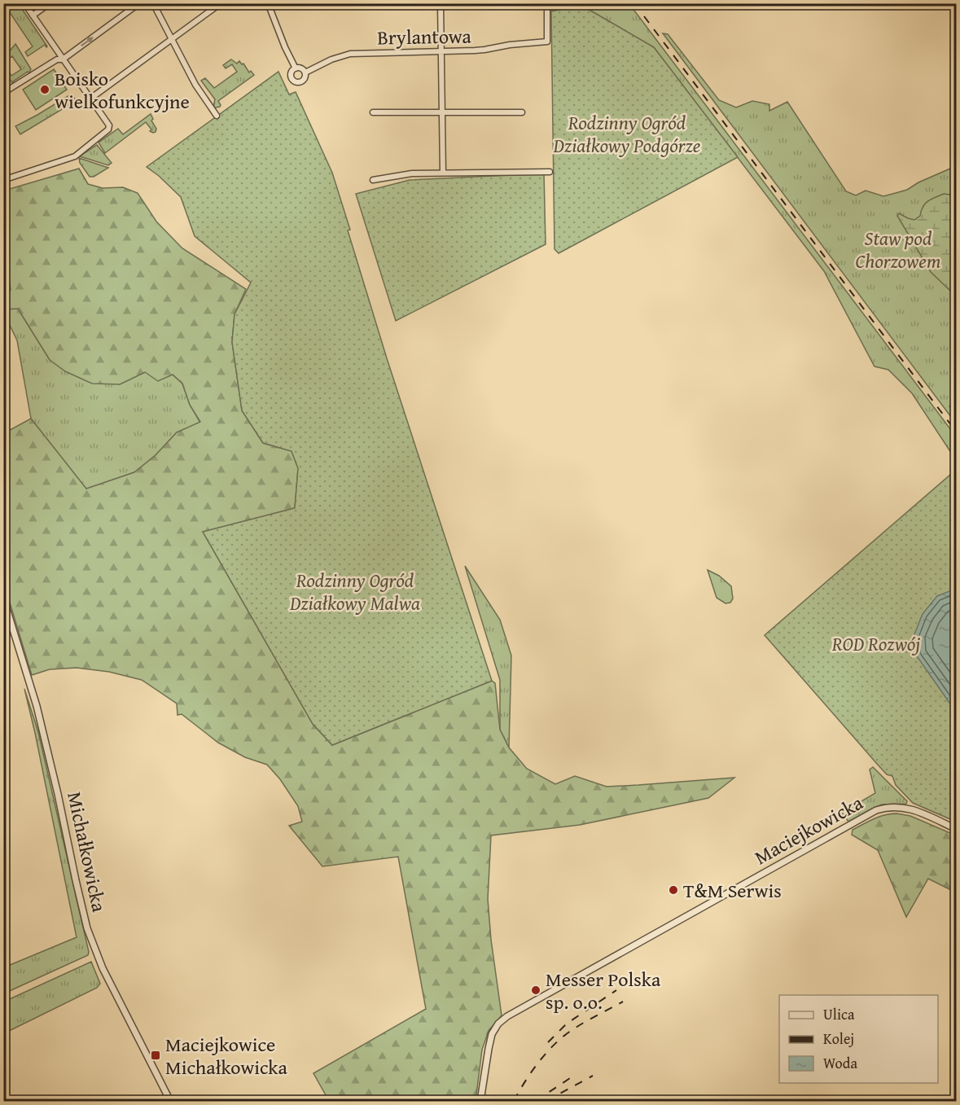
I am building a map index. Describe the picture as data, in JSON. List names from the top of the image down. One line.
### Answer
{"streets":{"street":["Brylantowa","Maciejkowicka","Michałkowicka"]},"parks":["Rodzinny Ogród Działkowy Podgórze","Staw pod Chorzowem","Rodzinny Ogród Działkowy Malwa","ROD Rozwój"],"places":{"other":["Boisko wielkofunkcyjne","T&M Serwis","Messer Polska sp. o.o."],"transit":["Maciejkowice Michałkowicka"]},"legend":["Ulica","Kolej","Woda"]}
